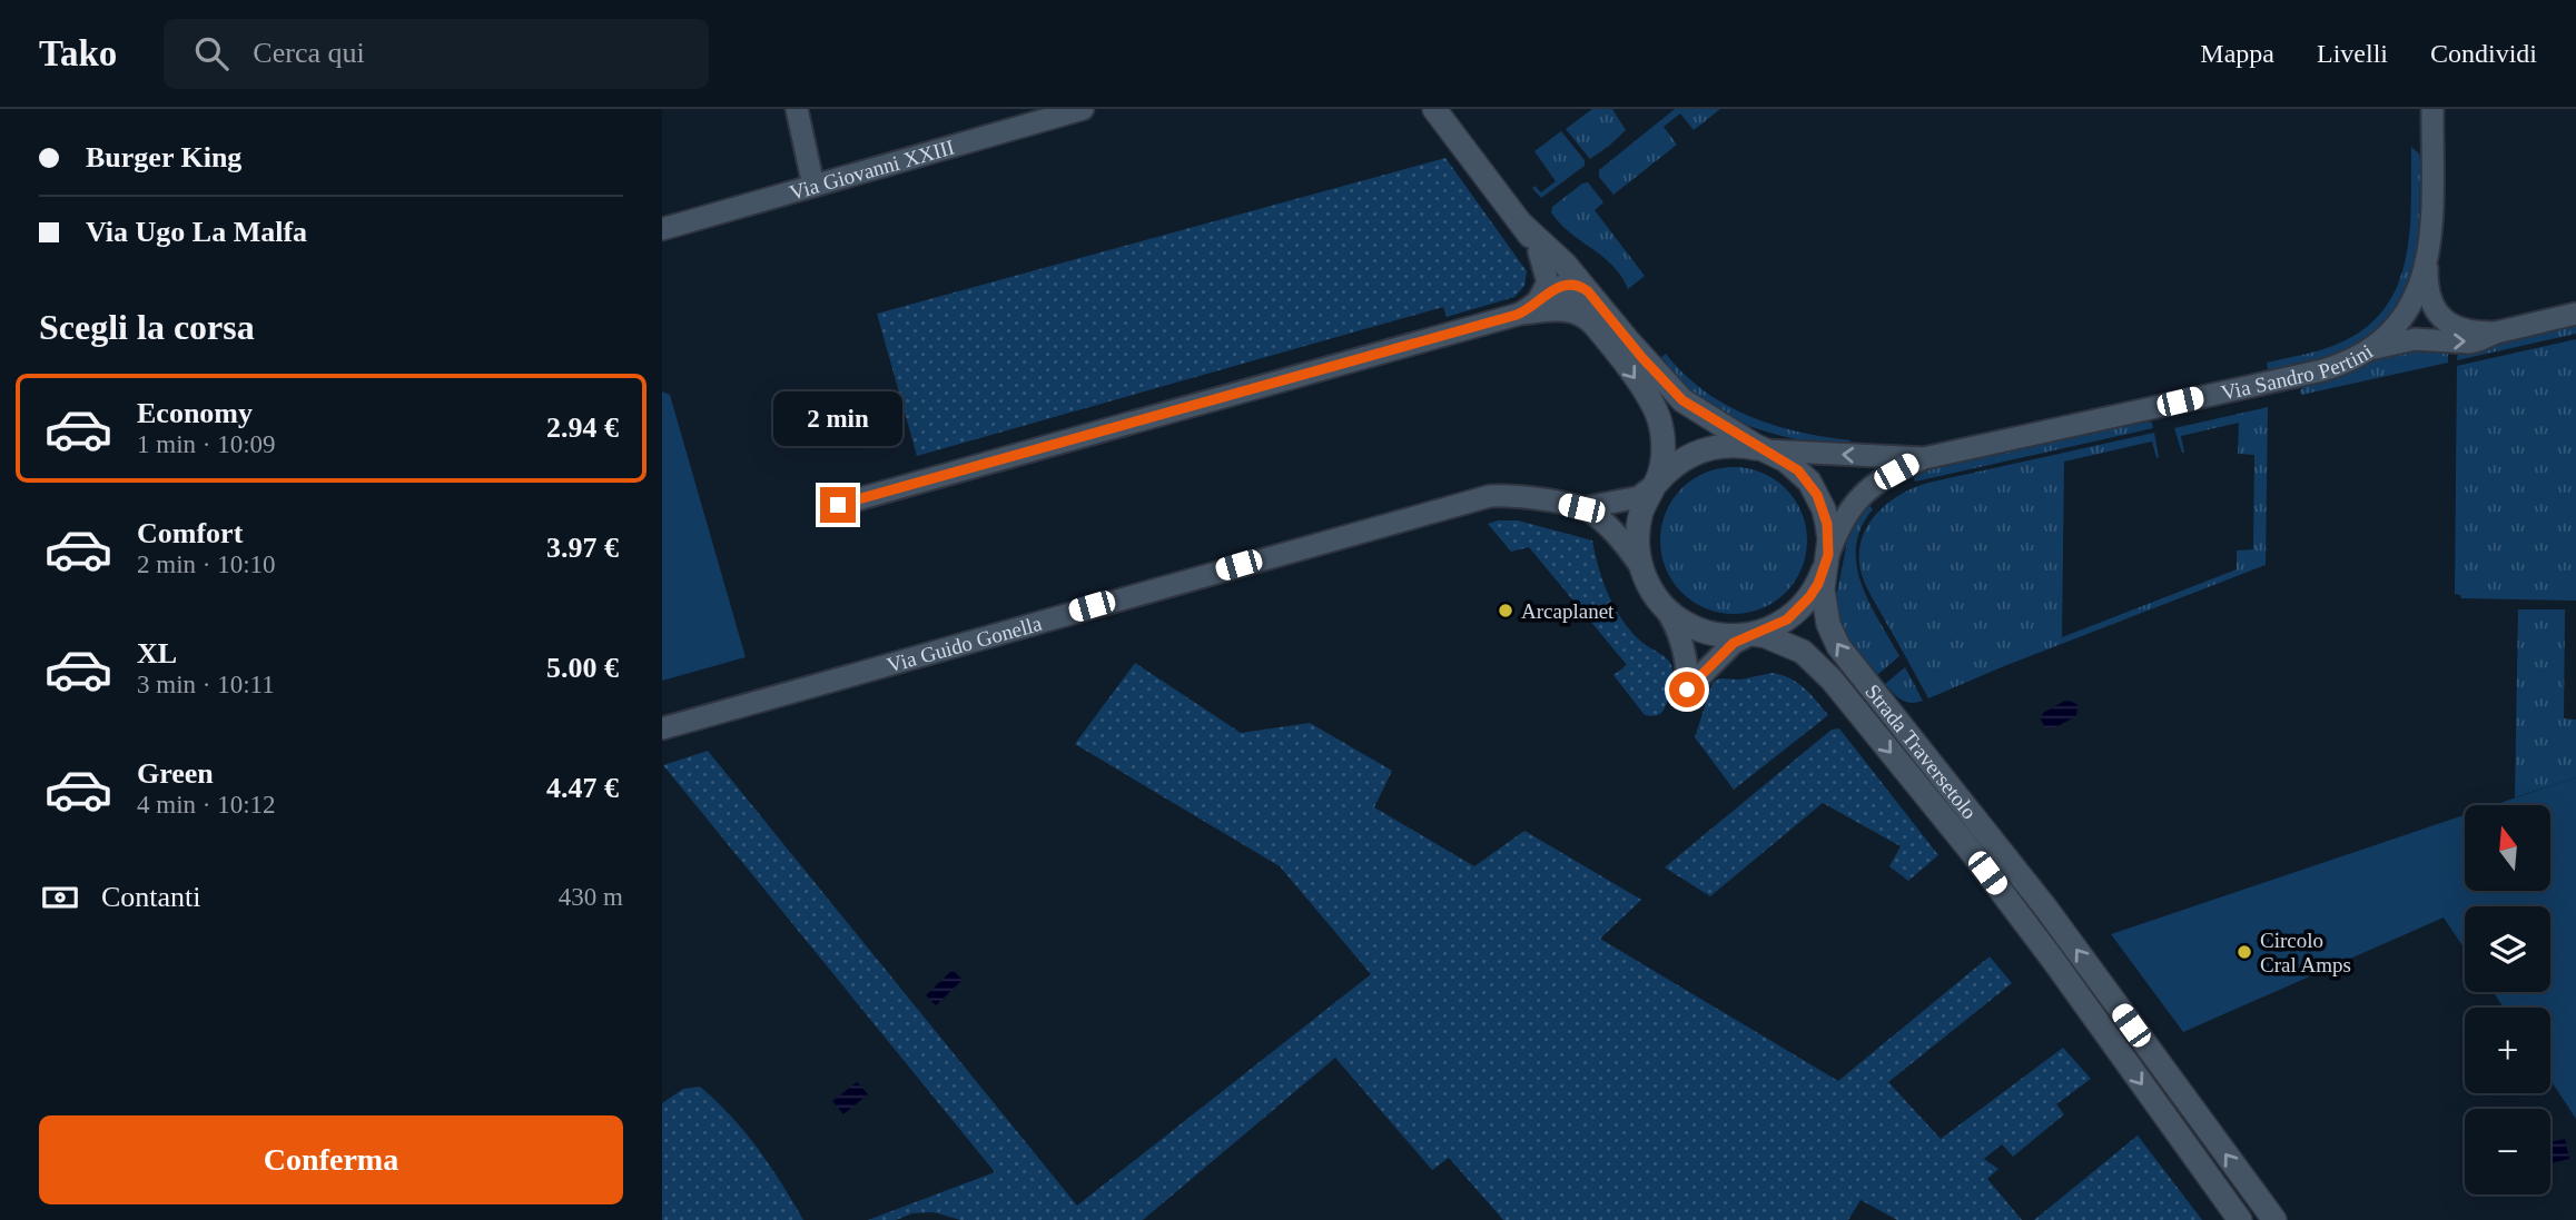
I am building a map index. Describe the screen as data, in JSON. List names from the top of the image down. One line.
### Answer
{"streets":{"main road":["Strada Traversetolo"],"street":["Via Giovanni XXIII","Via Sandro Pertini","Via Guido Gonella"]},"crossings":[["Via Sandro Pertini","Via Guido Gonella"],["Via Sandro Pertini","Strada Traversetolo"],["Via Guido Gonella","Strada Traversetolo"]],"places":["Arcaplanet","Circolo Cral Amps"],"north":"top","page":{"header":"Tako","search":"Cerca qui","nav":["Mappa","Livelli","Condividi"],"banner":["Burger King","Via Ugo La Malfa"],"heading":"Scegli la corsa","list":[{"name":"Economy","note":"1 min · 10:09","value":"2.94 €"},{"name":"Comfort","note":"2 min · 10:10","value":"3.97 €"},{"name":"XL","note":"3 min · 10:11","value":"5.00 €"},{"name":"Green","note":"4 min · 10:12","value":"4.47 €"}],"bubble":"2 min","map_buttons":["+","−"],"pay":["Contanti","430 m"],"buttons":"Conferma"}}
